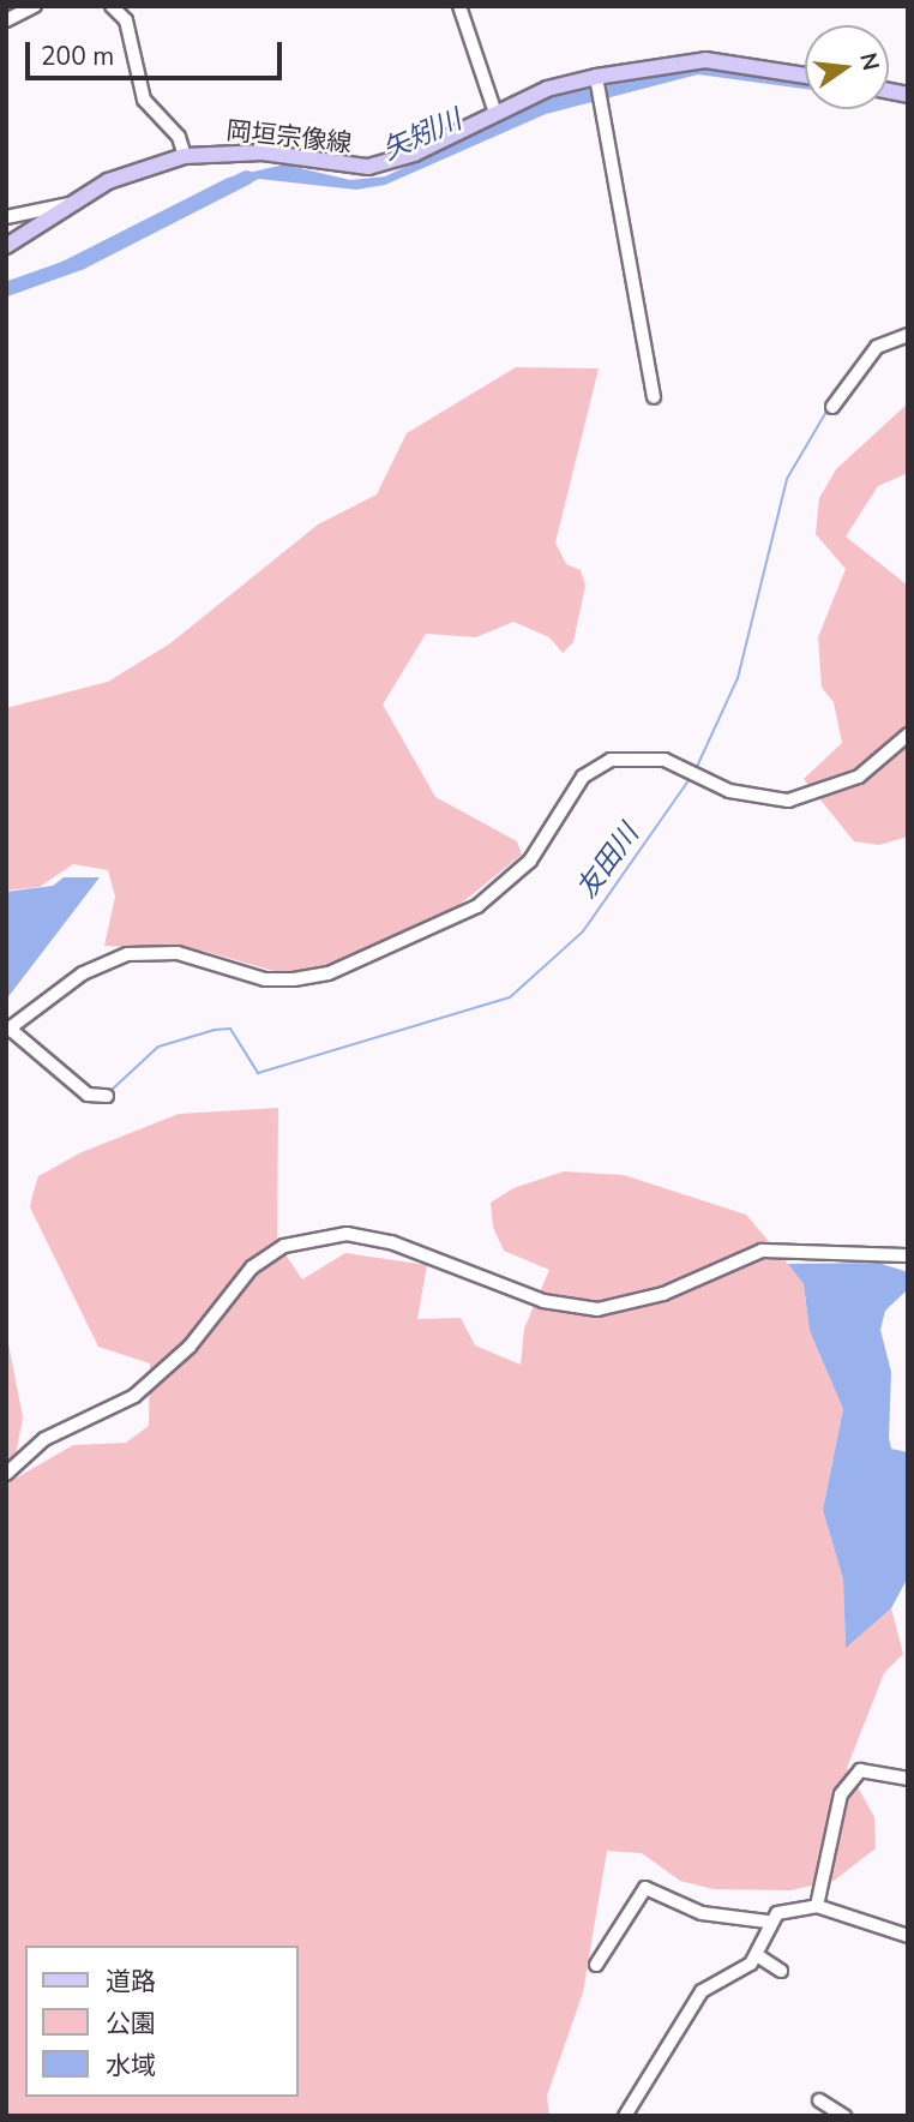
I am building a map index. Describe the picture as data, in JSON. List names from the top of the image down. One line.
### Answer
{"streets":{"main road":["岡垣宗像線"]},"water":["矢矧川","友田川"],"legend":["道路","公園","水域"],"scale_bar":"200 m","north":"right"}
